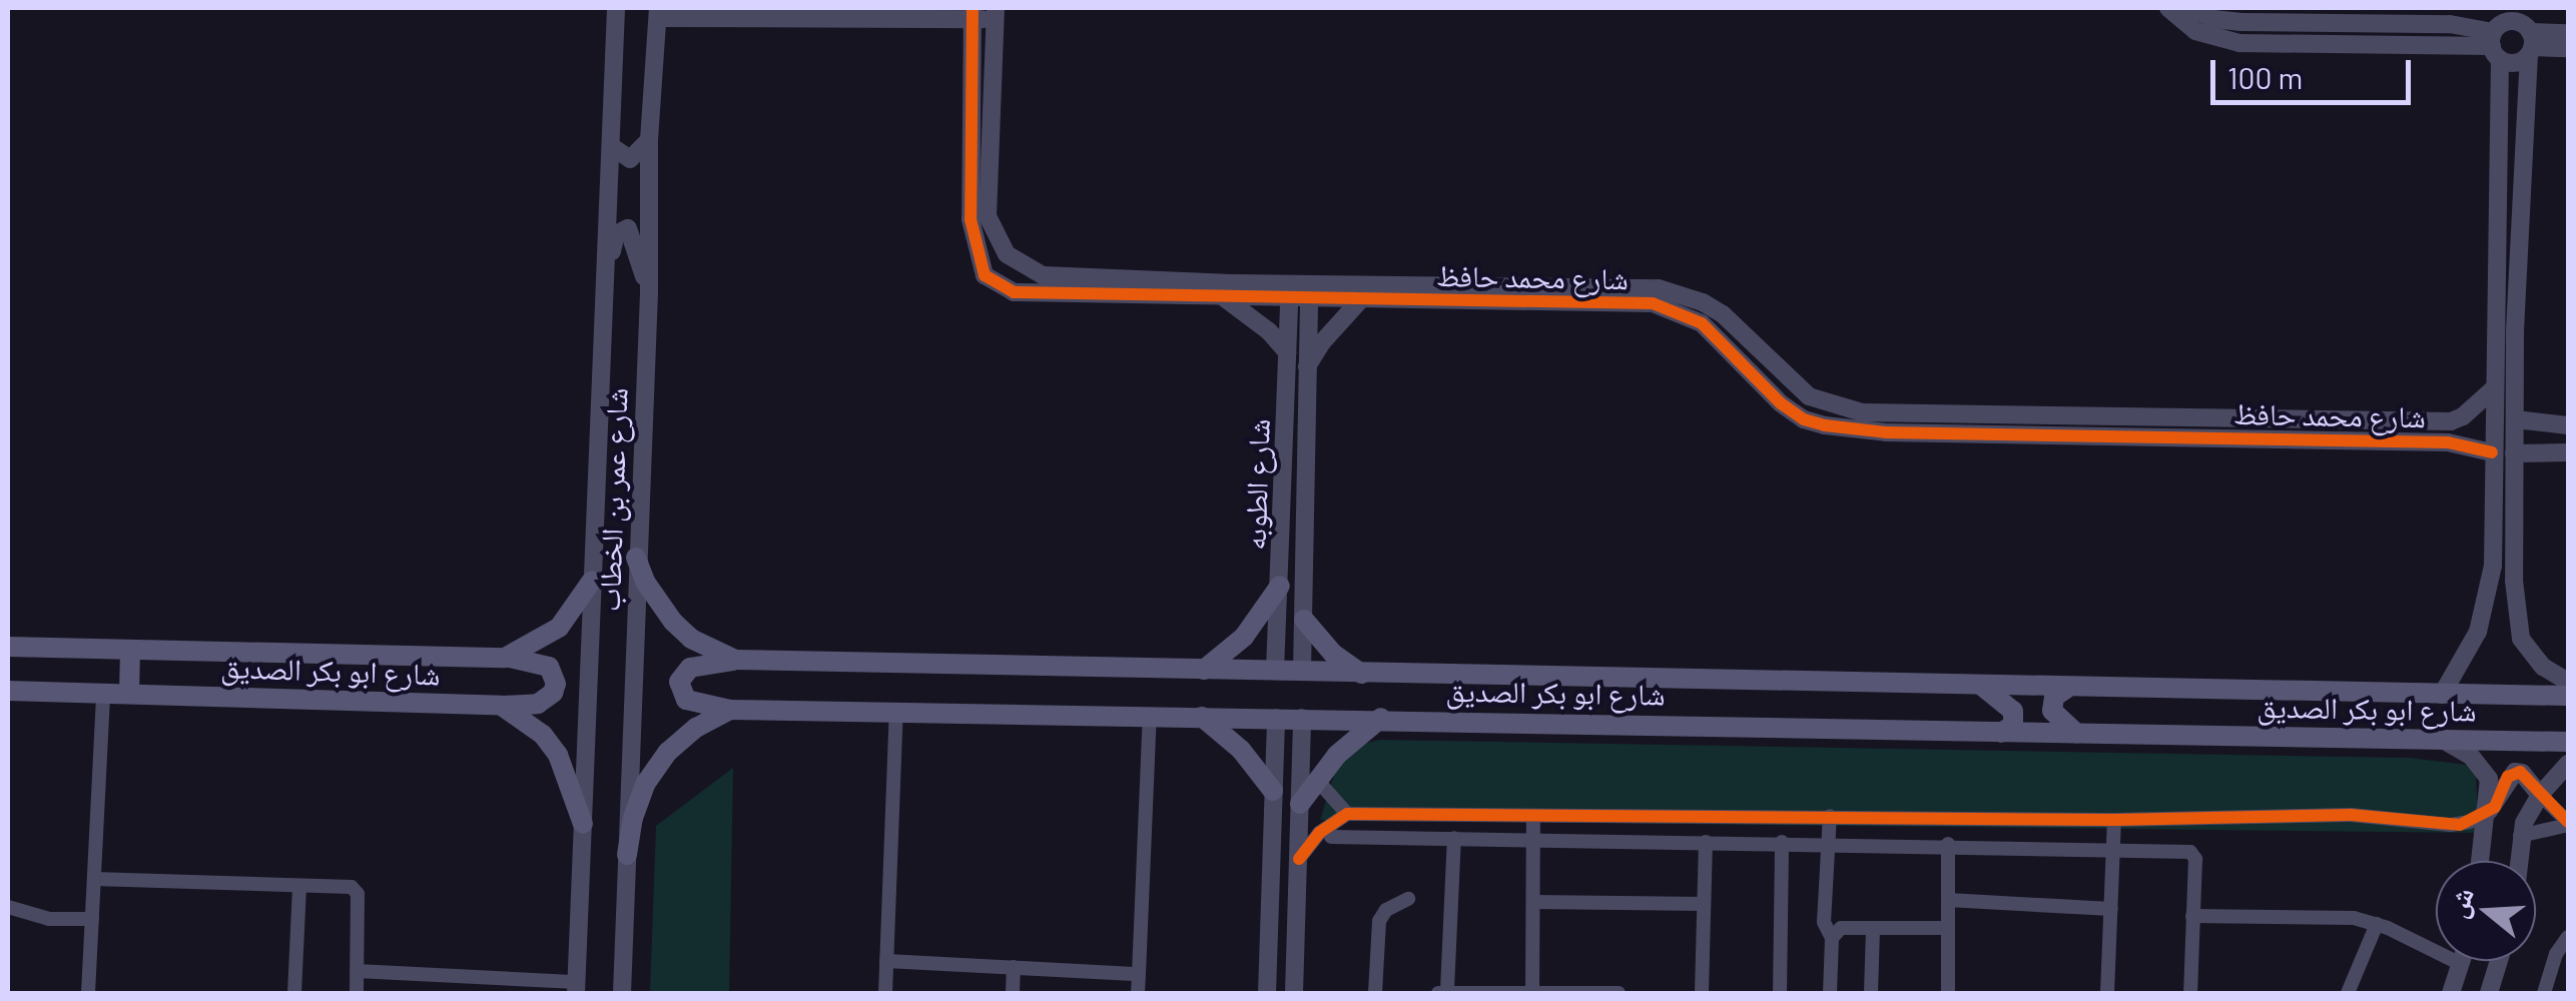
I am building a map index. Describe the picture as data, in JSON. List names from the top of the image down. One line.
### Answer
{"streets":{"main road":["شارع ابو بكر الصديق"],"street":["شارع محمد حافظ","شارع الطوبه","شارع عمر بن الخطاب"]},"crossings":[["شارع محمد حافظ","شارع الطوبه"],["شارع الطوبه","شارع ابو بكر الصديق"],["شارع عمر بن الخطاب","شارع ابو بكر الصديق"]],"scale_bar":"100 m","north":"left"}
